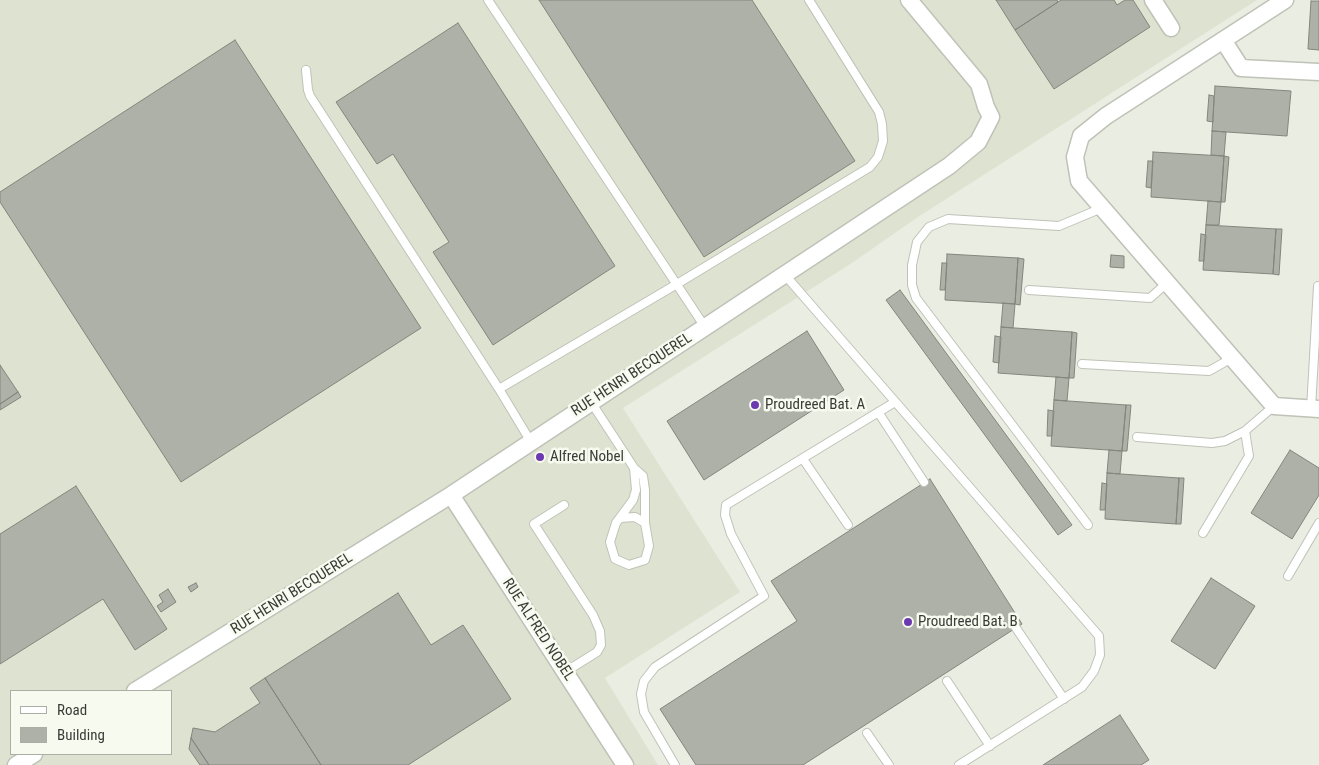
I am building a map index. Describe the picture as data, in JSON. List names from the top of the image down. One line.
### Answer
{"streets":{"street":["RUE HENRI BECQUEREL","RUE ALFRED NOBEL"]},"crossings":[["RUE HENRI BECQUEREL","RUE ALFRED NOBEL"]],"places":["Proudreed Bat. A","Alfred Nobel","Proudreed Bat. B"],"legend":["Road","Building"]}
